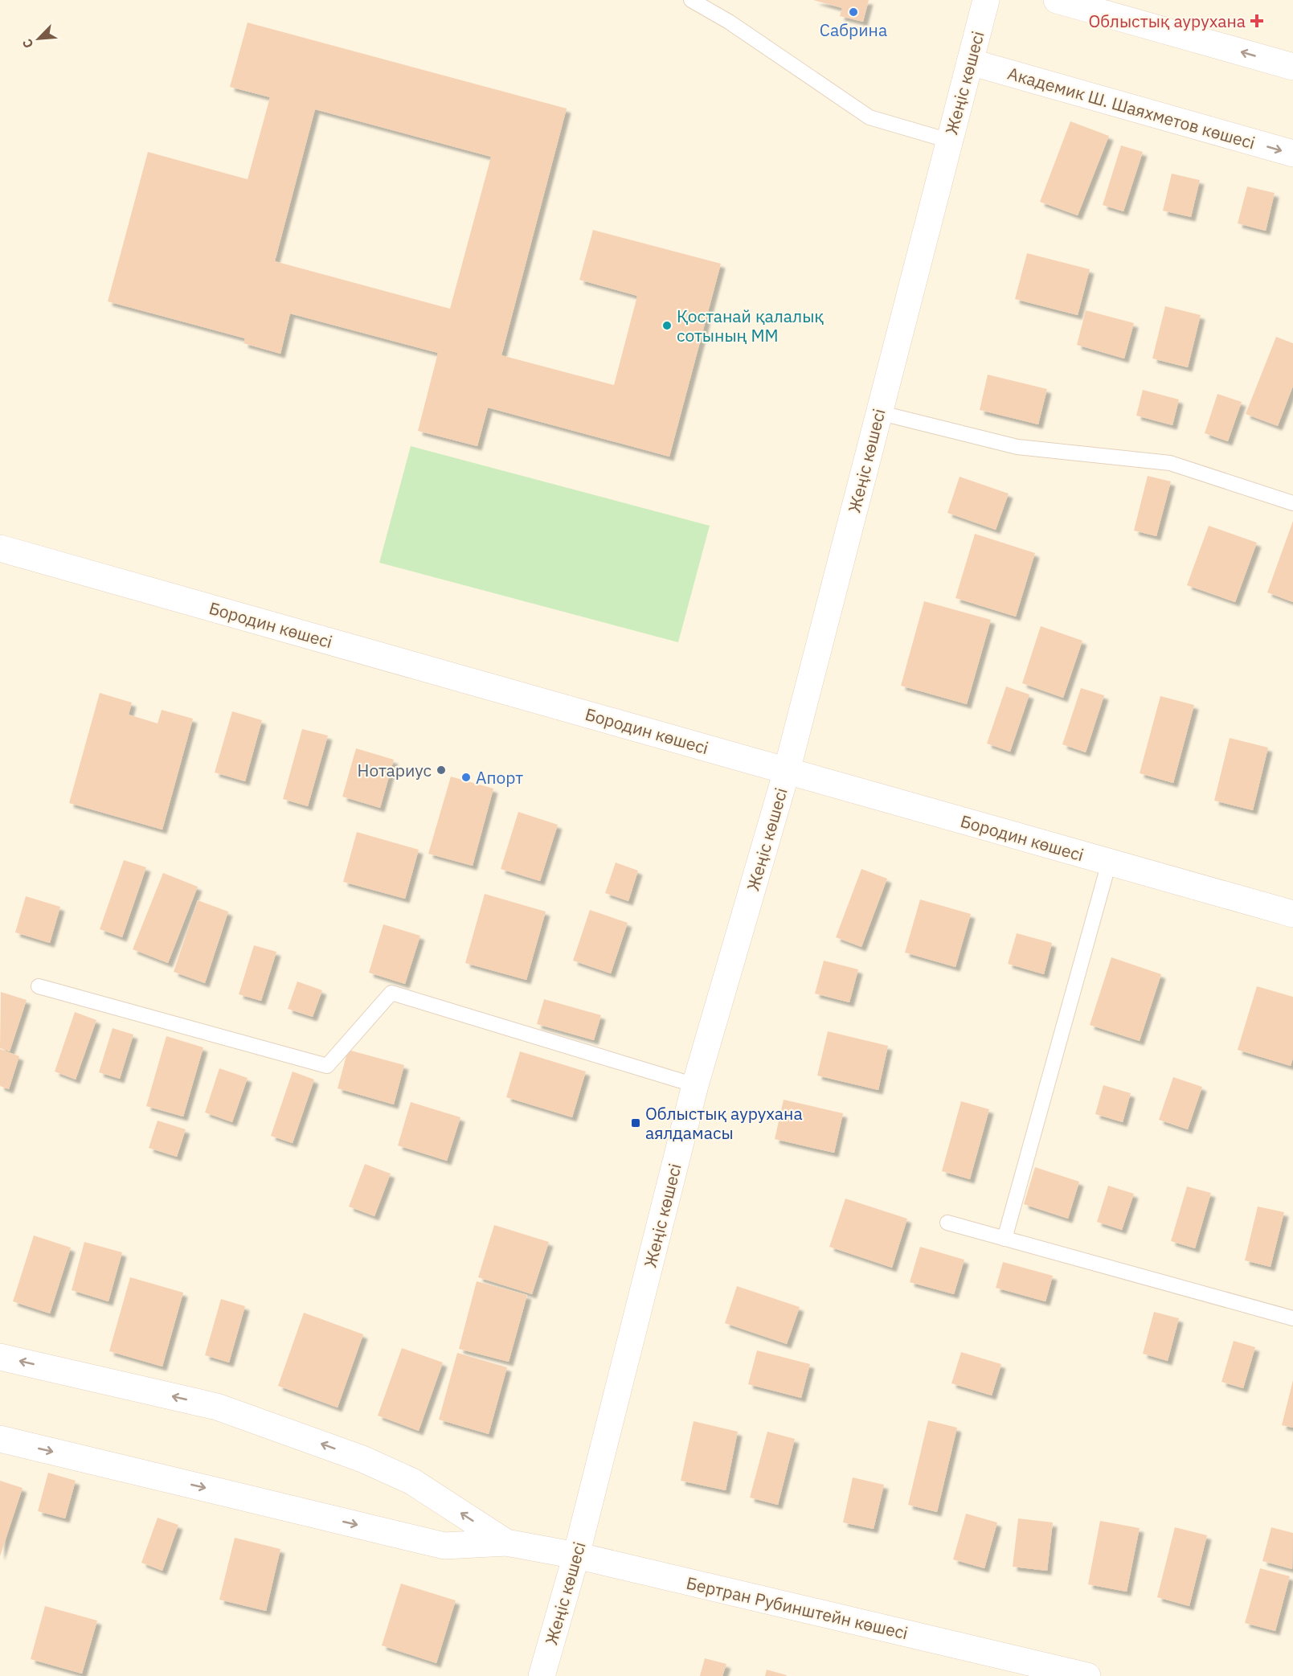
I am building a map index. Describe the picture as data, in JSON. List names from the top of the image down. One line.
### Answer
{"streets":{"street":["Жеңіс көшесі","Академик Ш. Шаяхметов көшесі","Бородин көшесі","Бертран Рубинштейн көшесі"]},"crossings":[["Жеңіс көшесі","Академик Ш. Шаяхметов көшесі"],["Жеңіс көшесі","Бородин көшесі"],["Жеңіс көшесі","Бертран Рубинштейн көшесі"]],"places":{"other":["Сабрина","Қостанай қалалық сотының ММ","Нотариус","Апорт"],"health":["Облыстық аурухана"],"transit":["Облыстық аурухана аялдамасы"]},"north":"bottom left"}
